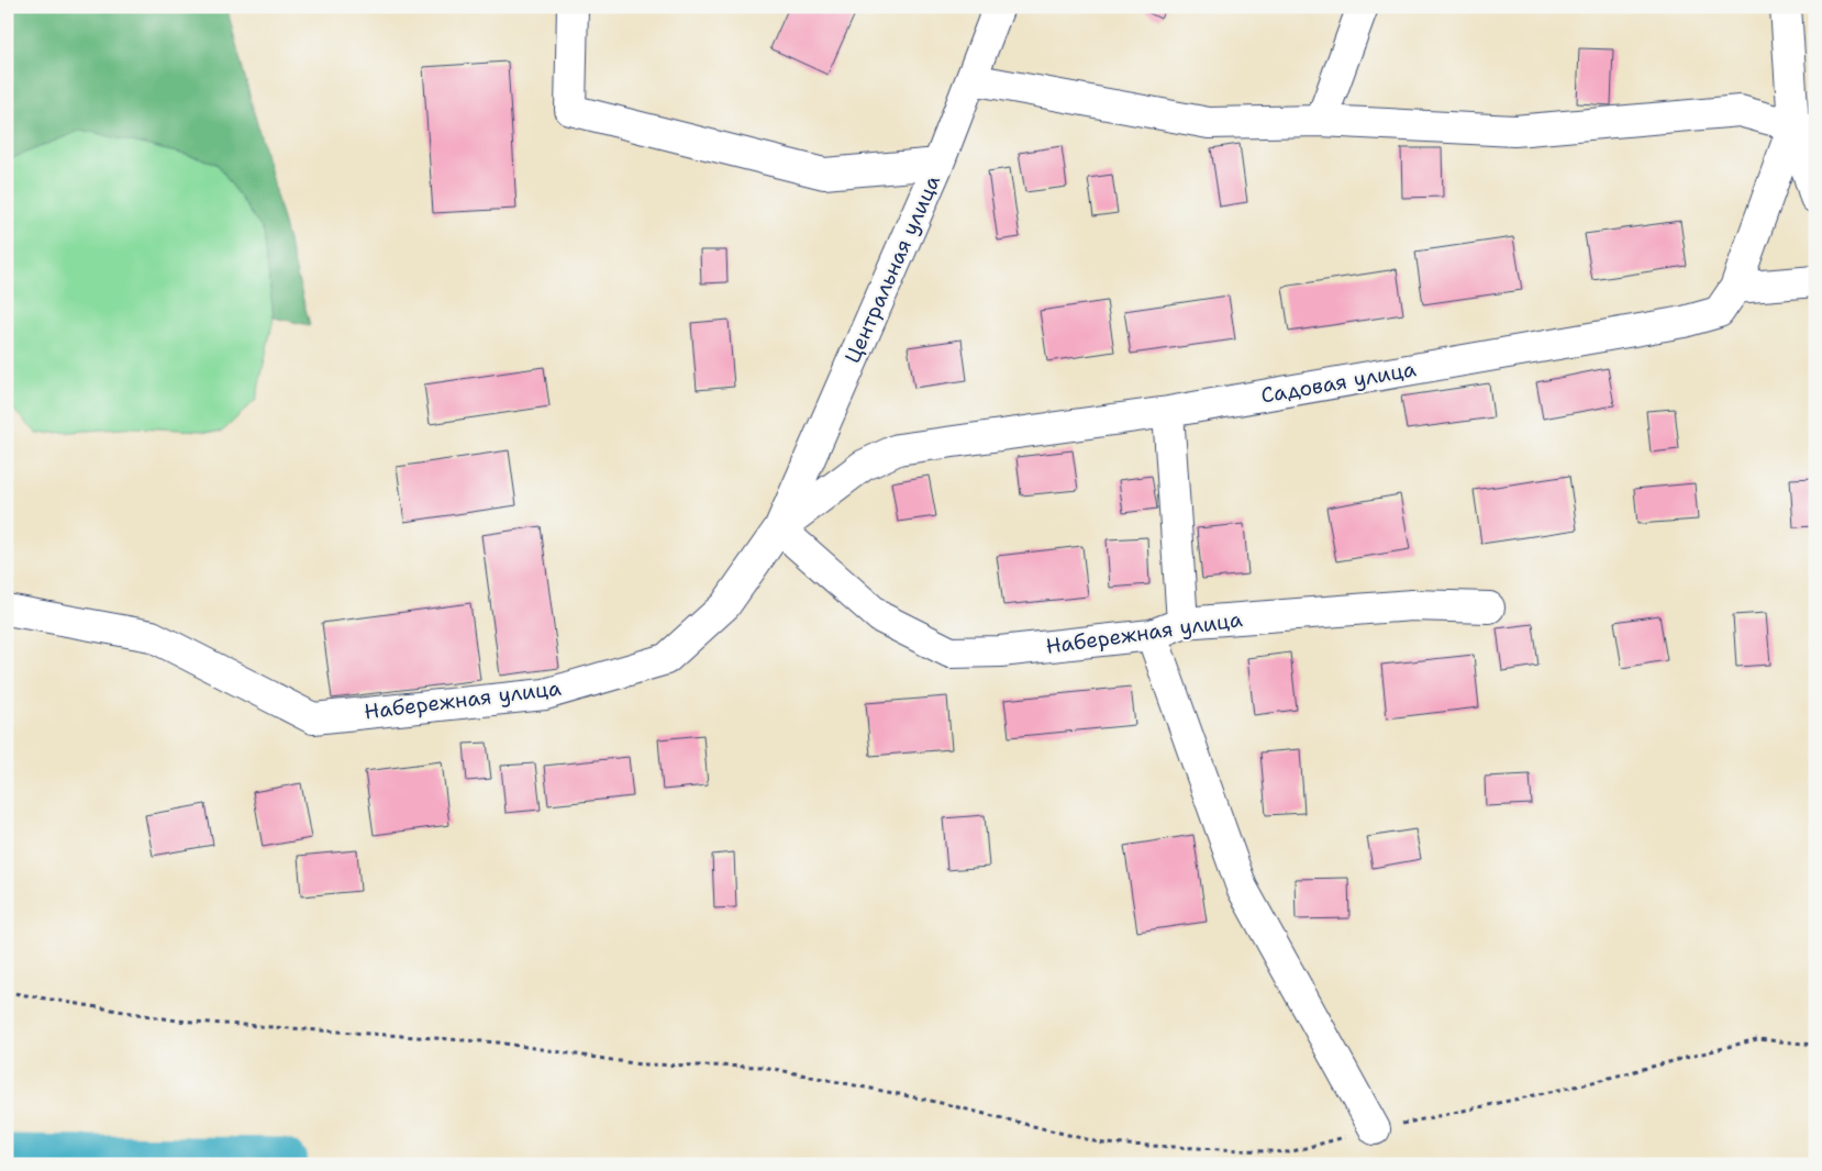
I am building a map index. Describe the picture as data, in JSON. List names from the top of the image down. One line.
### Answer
{"streets":{"street":["Центральная улица","Садовая улица","Набережная улица"]},"crossings":[["Центральная улица","Садовая улица"],["Центральная улица","Набережная улица"],["Садовая улица","Набережная улица"]]}
